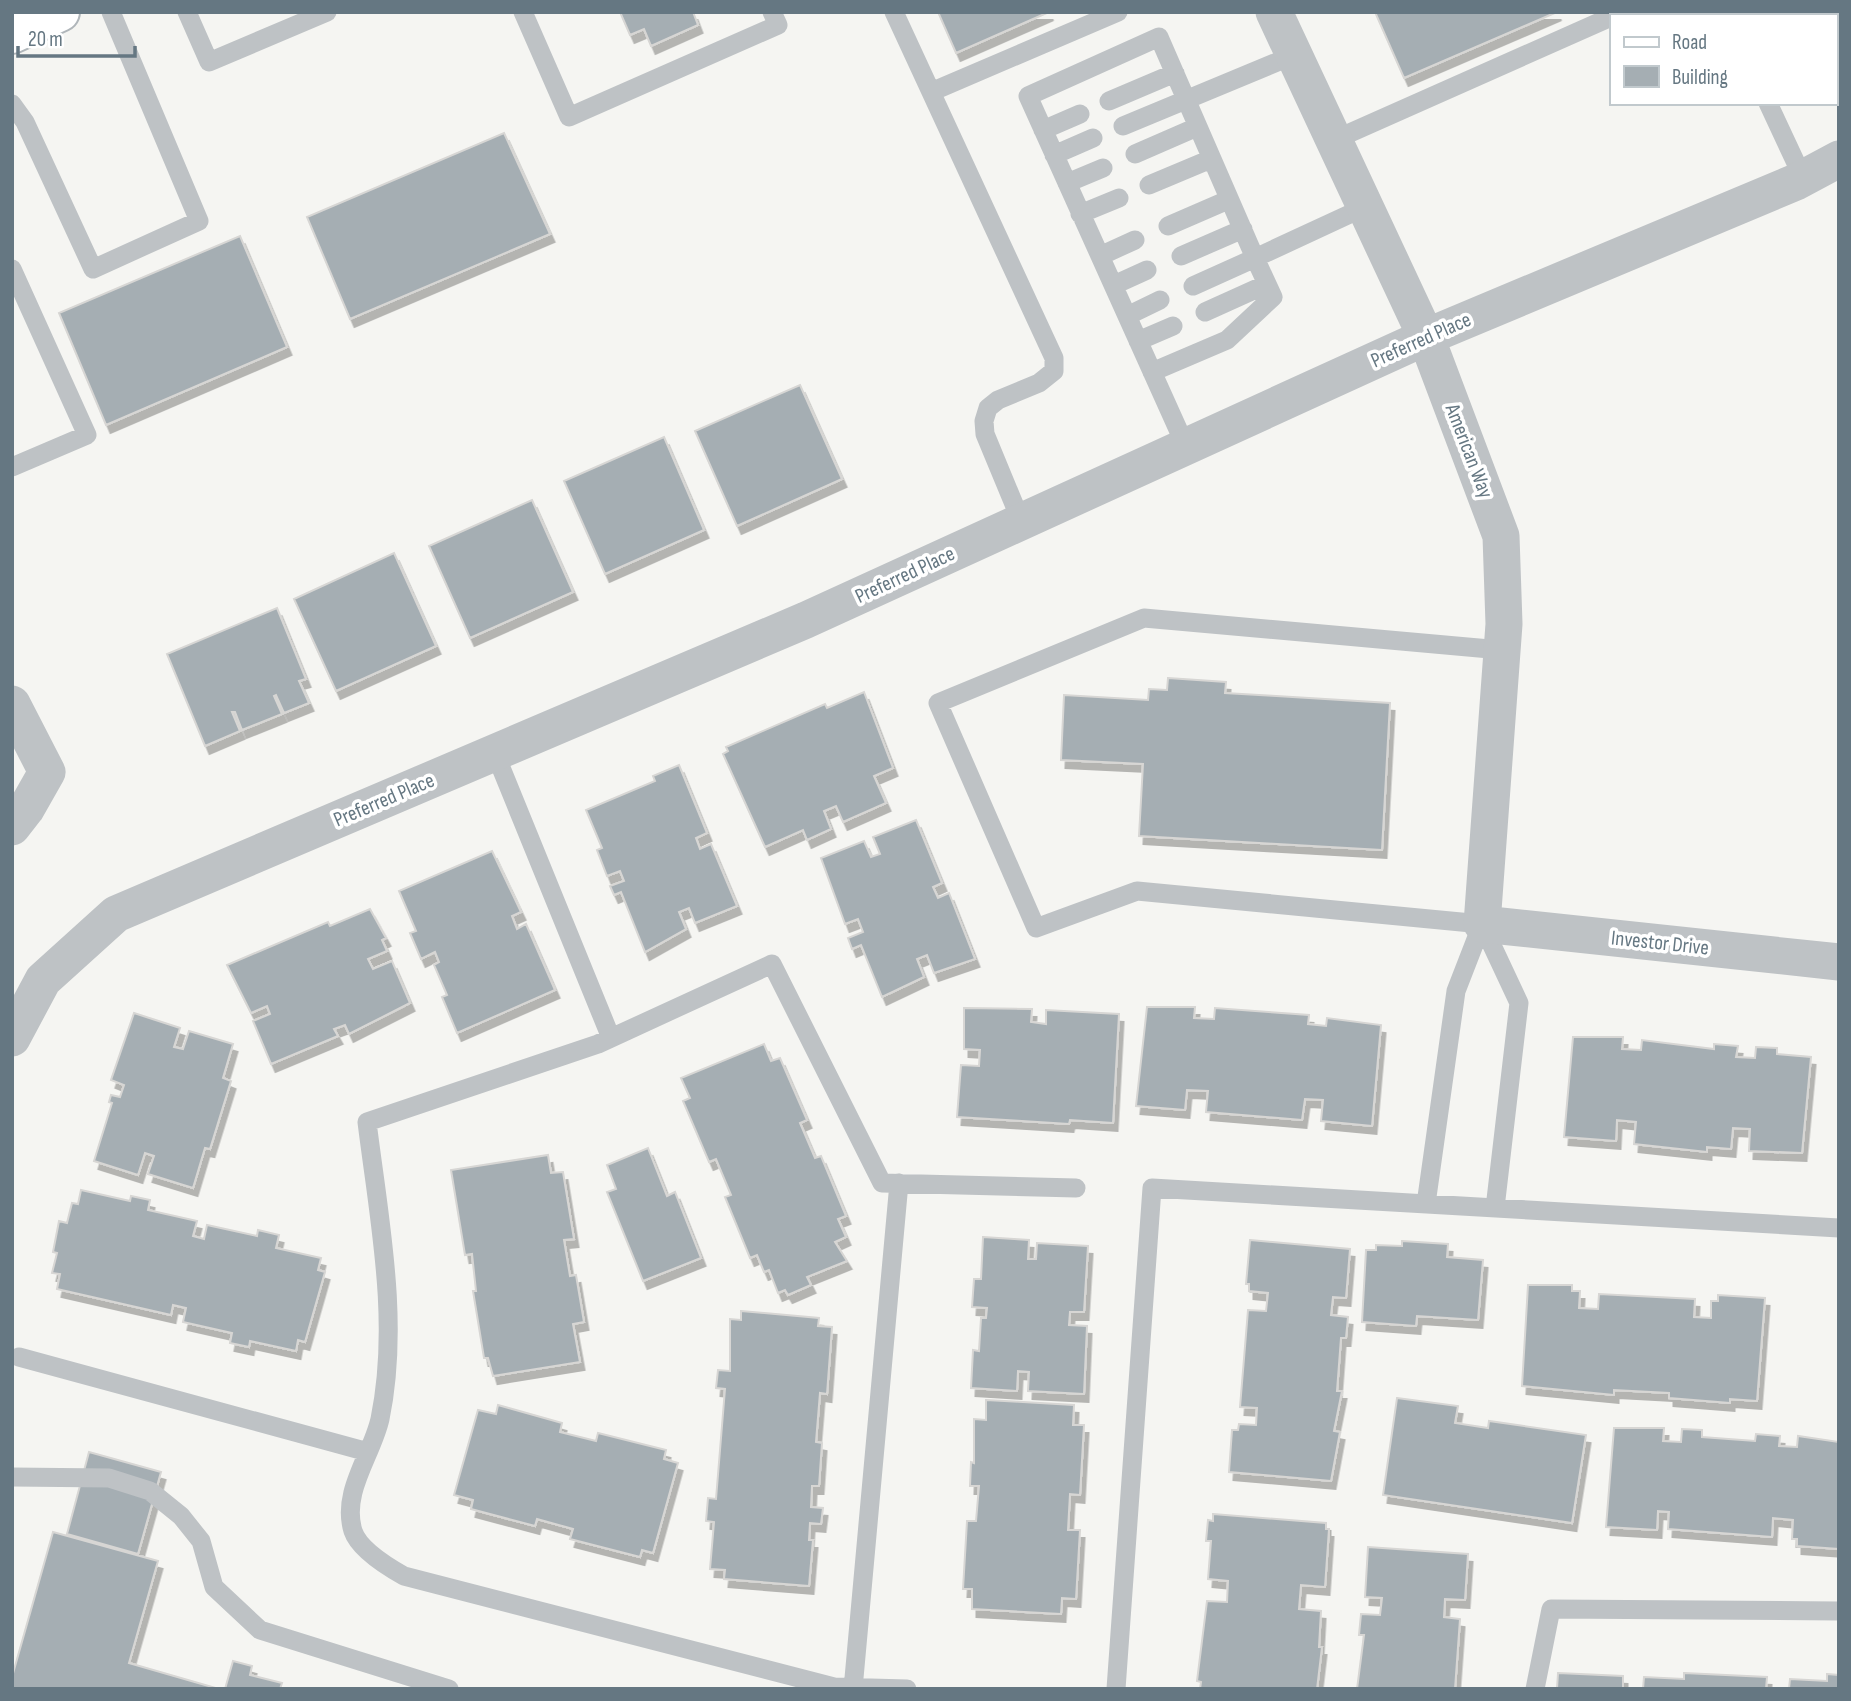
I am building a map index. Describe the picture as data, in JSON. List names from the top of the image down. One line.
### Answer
{"streets":{"street":["Preferred Place","American Way","Investor Drive"]},"crossings":[["Preferred Place","American Way"],["American Way","Investor Drive"]],"legend":["Road","Building"],"scale_bar":"20 m"}
